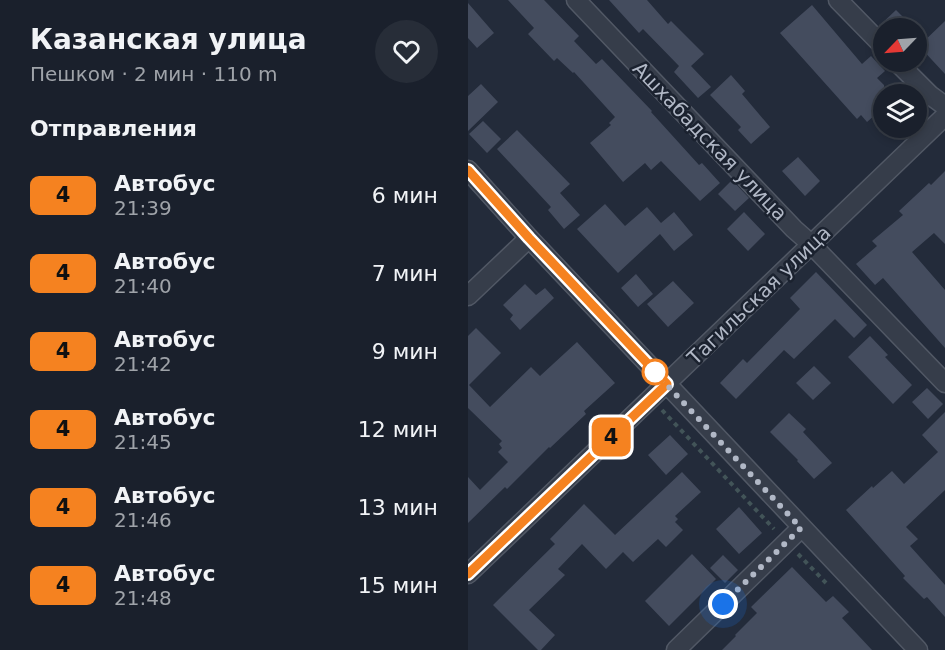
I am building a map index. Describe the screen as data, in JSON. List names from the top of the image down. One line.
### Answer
{"streets":{"street":["Ашхабадская улица","Тагильская улица"]},"crossings":[["Ашхабадская улица","Тагильская улица"]],"lines":["bus line 4"],"north":"bottom left","page":{"heading":[["Казанская улица","Пешком · 2 мин · 110 m"],"Отправления"],"on_map":"4","list":[{"mark":"4","name":"Автобус","note":"21:39","value":"6 мин"},{"mark":"4","name":"Автобус","note":"21:40","value":"7 мин"},{"mark":"4","name":"Автобус","note":"21:42","value":"9 мин"},{"mark":"4","name":"Автобус","note":"21:45","value":"12 мин"},{"mark":"4","name":"Автобус","note":"21:46","value":"13 мин"},{"mark":"4","name":"Автобус","note":"21:48","value":"15 мин"}]}}
